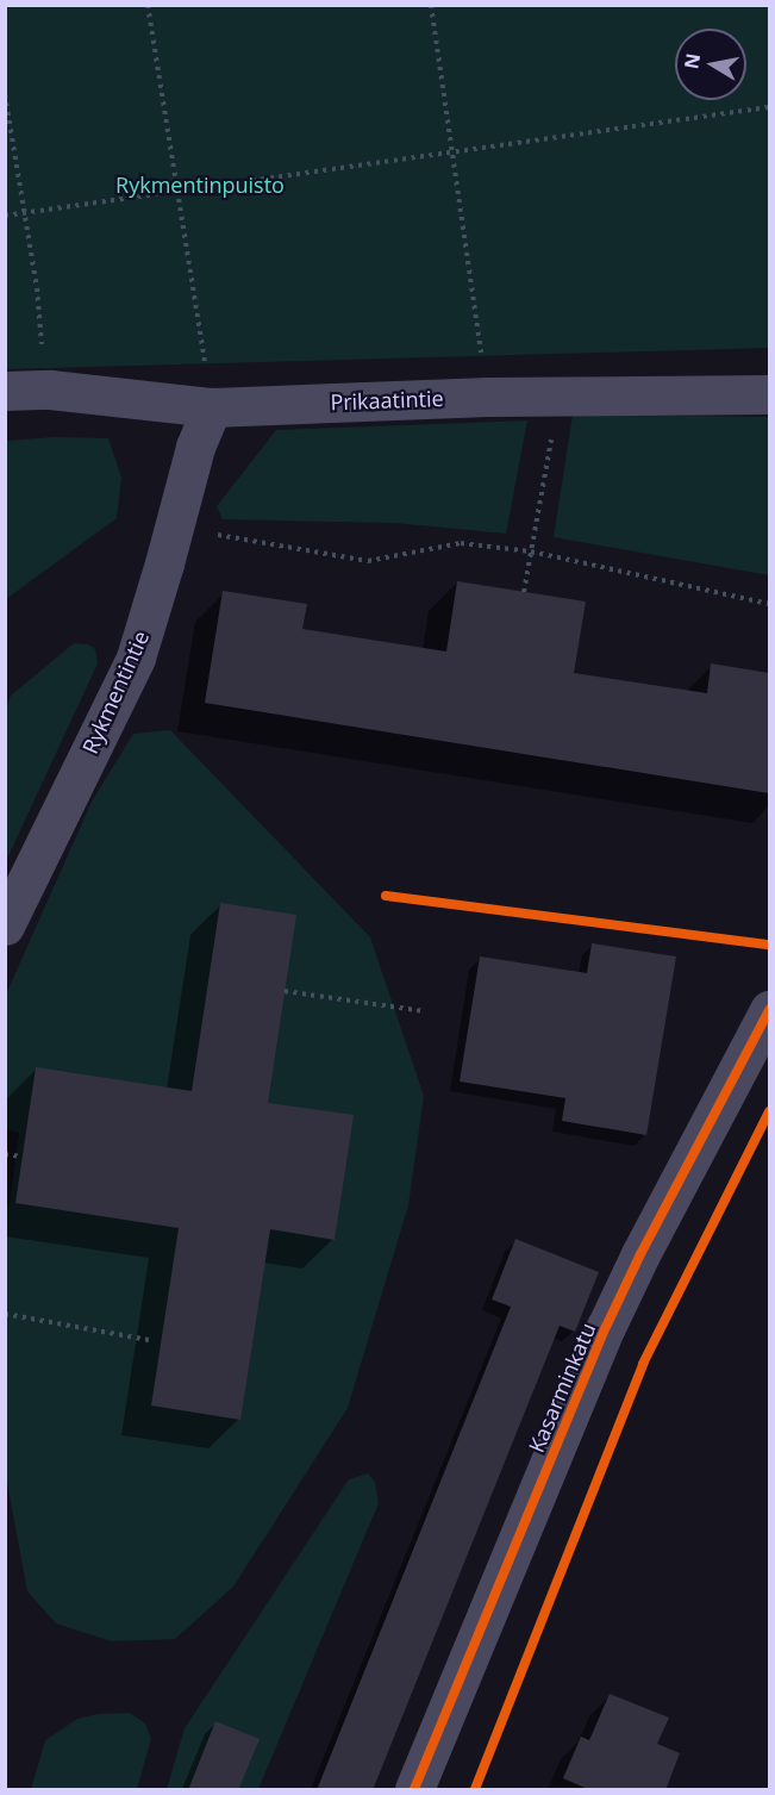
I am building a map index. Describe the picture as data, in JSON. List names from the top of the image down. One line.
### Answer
{"streets":{"street":["Prikaatintie","Rykmentintie","Kasarminkatu"]},"crossings":[["Prikaatintie","Rykmentintie"]],"parks":["Rykmentinpuisto"],"north":"left"}
